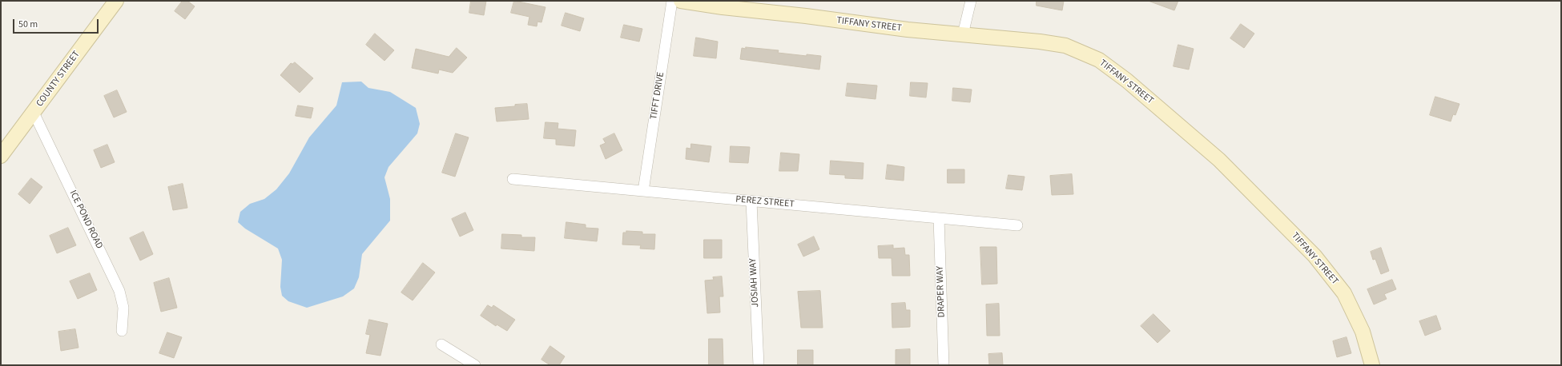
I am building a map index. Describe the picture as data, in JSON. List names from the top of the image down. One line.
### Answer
{"streets":{"street":["TIFFANY STREET","COUNTY STREET","TIFFT DRIVE","PEREZ STREET","ICE POND ROAD","JOSIAH WAY","DRAPER WAY"]},"crossings":[["COUNTY STREET","ICE POND ROAD"],["TIFFT DRIVE","PEREZ STREET"],["PEREZ STREET","JOSIAH WAY"],["PEREZ STREET","DRAPER WAY"]],"scale_bar":"50 m"}
